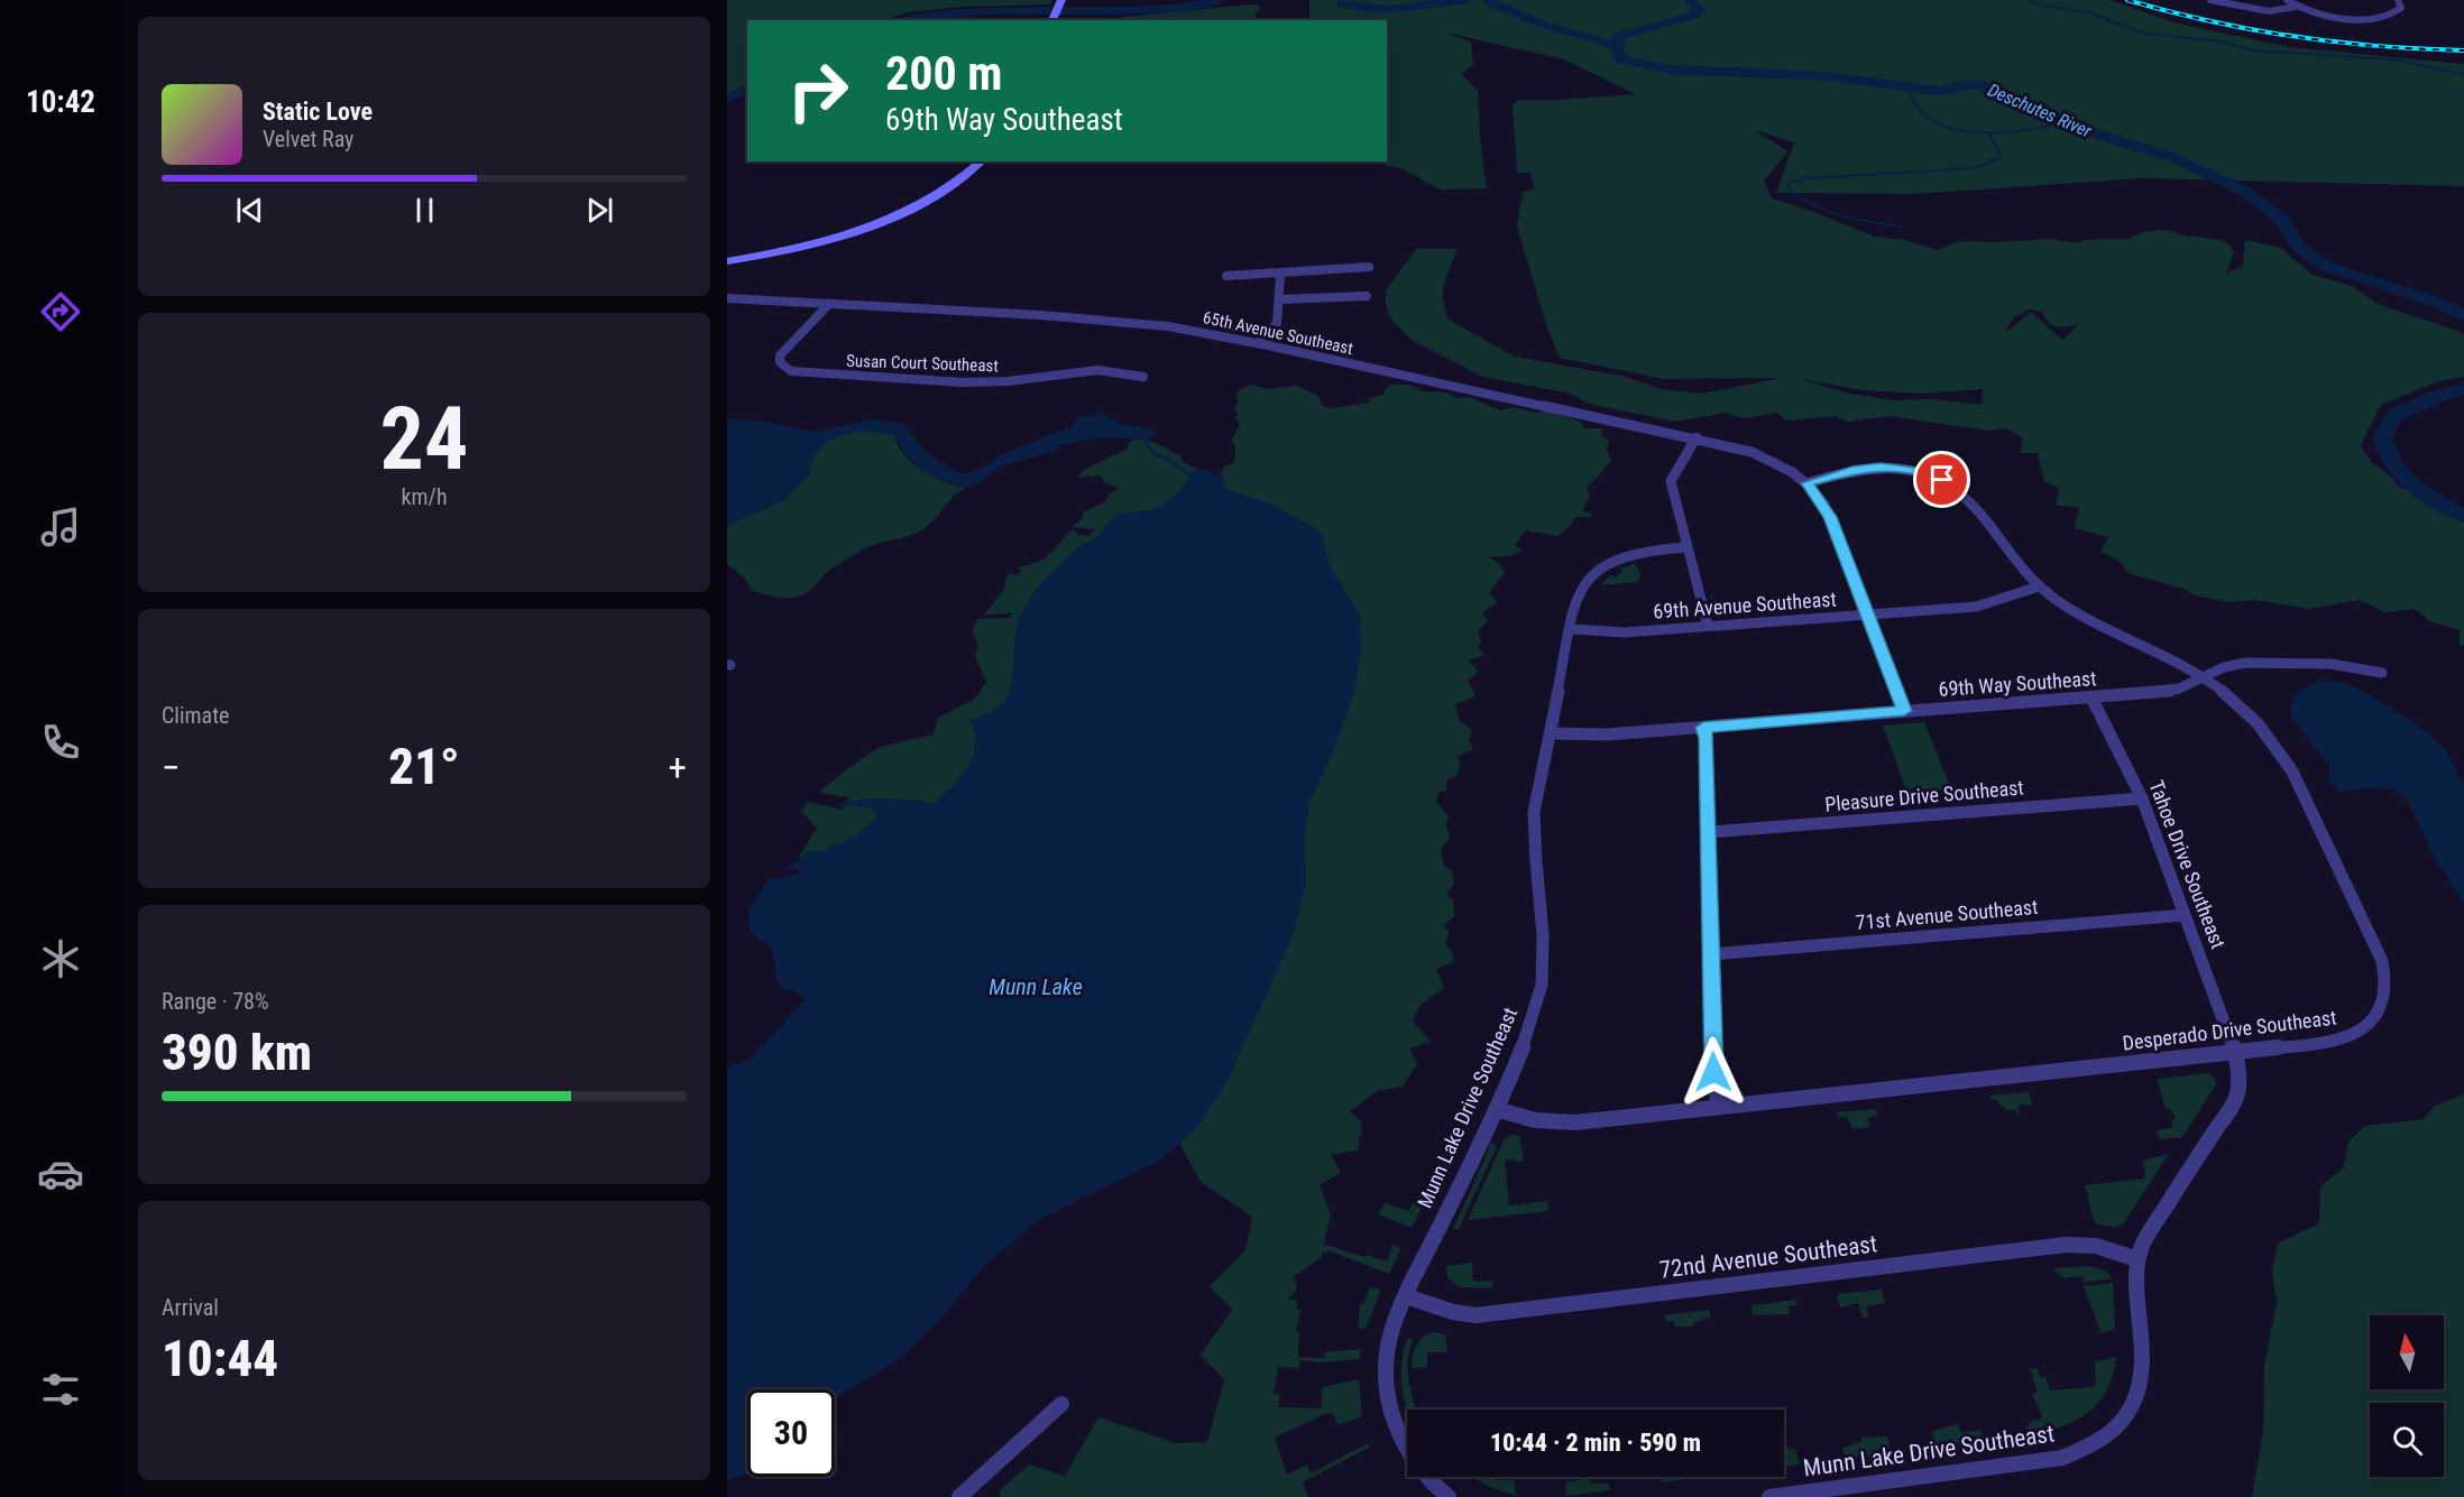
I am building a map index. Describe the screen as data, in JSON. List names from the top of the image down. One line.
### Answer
{"streets":{"street":["65th Avenue Southeast","Susan Court Southeast","69th Avenue Southeast","69th Way Southeast","Pleasure Drive Southeast","Tahoe Drive Southeast","71st Avenue Southeast","Desperado Drive Southeast","Munn Lake Drive Southeast","72nd Avenue Southeast"]},"crossings":[["65th Avenue Southeast","Susan Court Southeast"],["65th Avenue Southeast","69th Avenue Southeast"],["65th Avenue Southeast","69th Way Southeast"],["65th Avenue Southeast","Desperado Drive Southeast"],["69th Avenue Southeast","Desperado Drive Southeast"],["69th Avenue Southeast","Munn Lake Drive Southeast"],["69th Way Southeast","Tahoe Drive Southeast"],["69th Way Southeast","Desperado Drive Southeast"],["69th Way Southeast","Munn Lake Drive Southeast"],["Pleasure Drive Southeast","Tahoe Drive Southeast"],["Tahoe Drive Southeast","71st Avenue Southeast"],["Tahoe Drive Southeast","Desperado Drive Southeast"],["Tahoe Drive Southeast","Munn Lake Drive Southeast"],["Desperado Drive Southeast","Munn Lake Drive Southeast"],["Munn Lake Drive Southeast","72nd Avenue Southeast"]],"water":["Deschutes River","Munn Lake"],"north":"top","page":{"tabs":"10:42","turn":["200 m","69th Way Southeast"],"song":["Static Love","Velvet Ray"],"tile":[["24","km/h"],"Climate",["Range · 78%","390 km"],["Arrival","10:44"]],"heat":["−","21°","+"],"limit":"30","trip":"10:44 · 2 min · 590 m"}}
